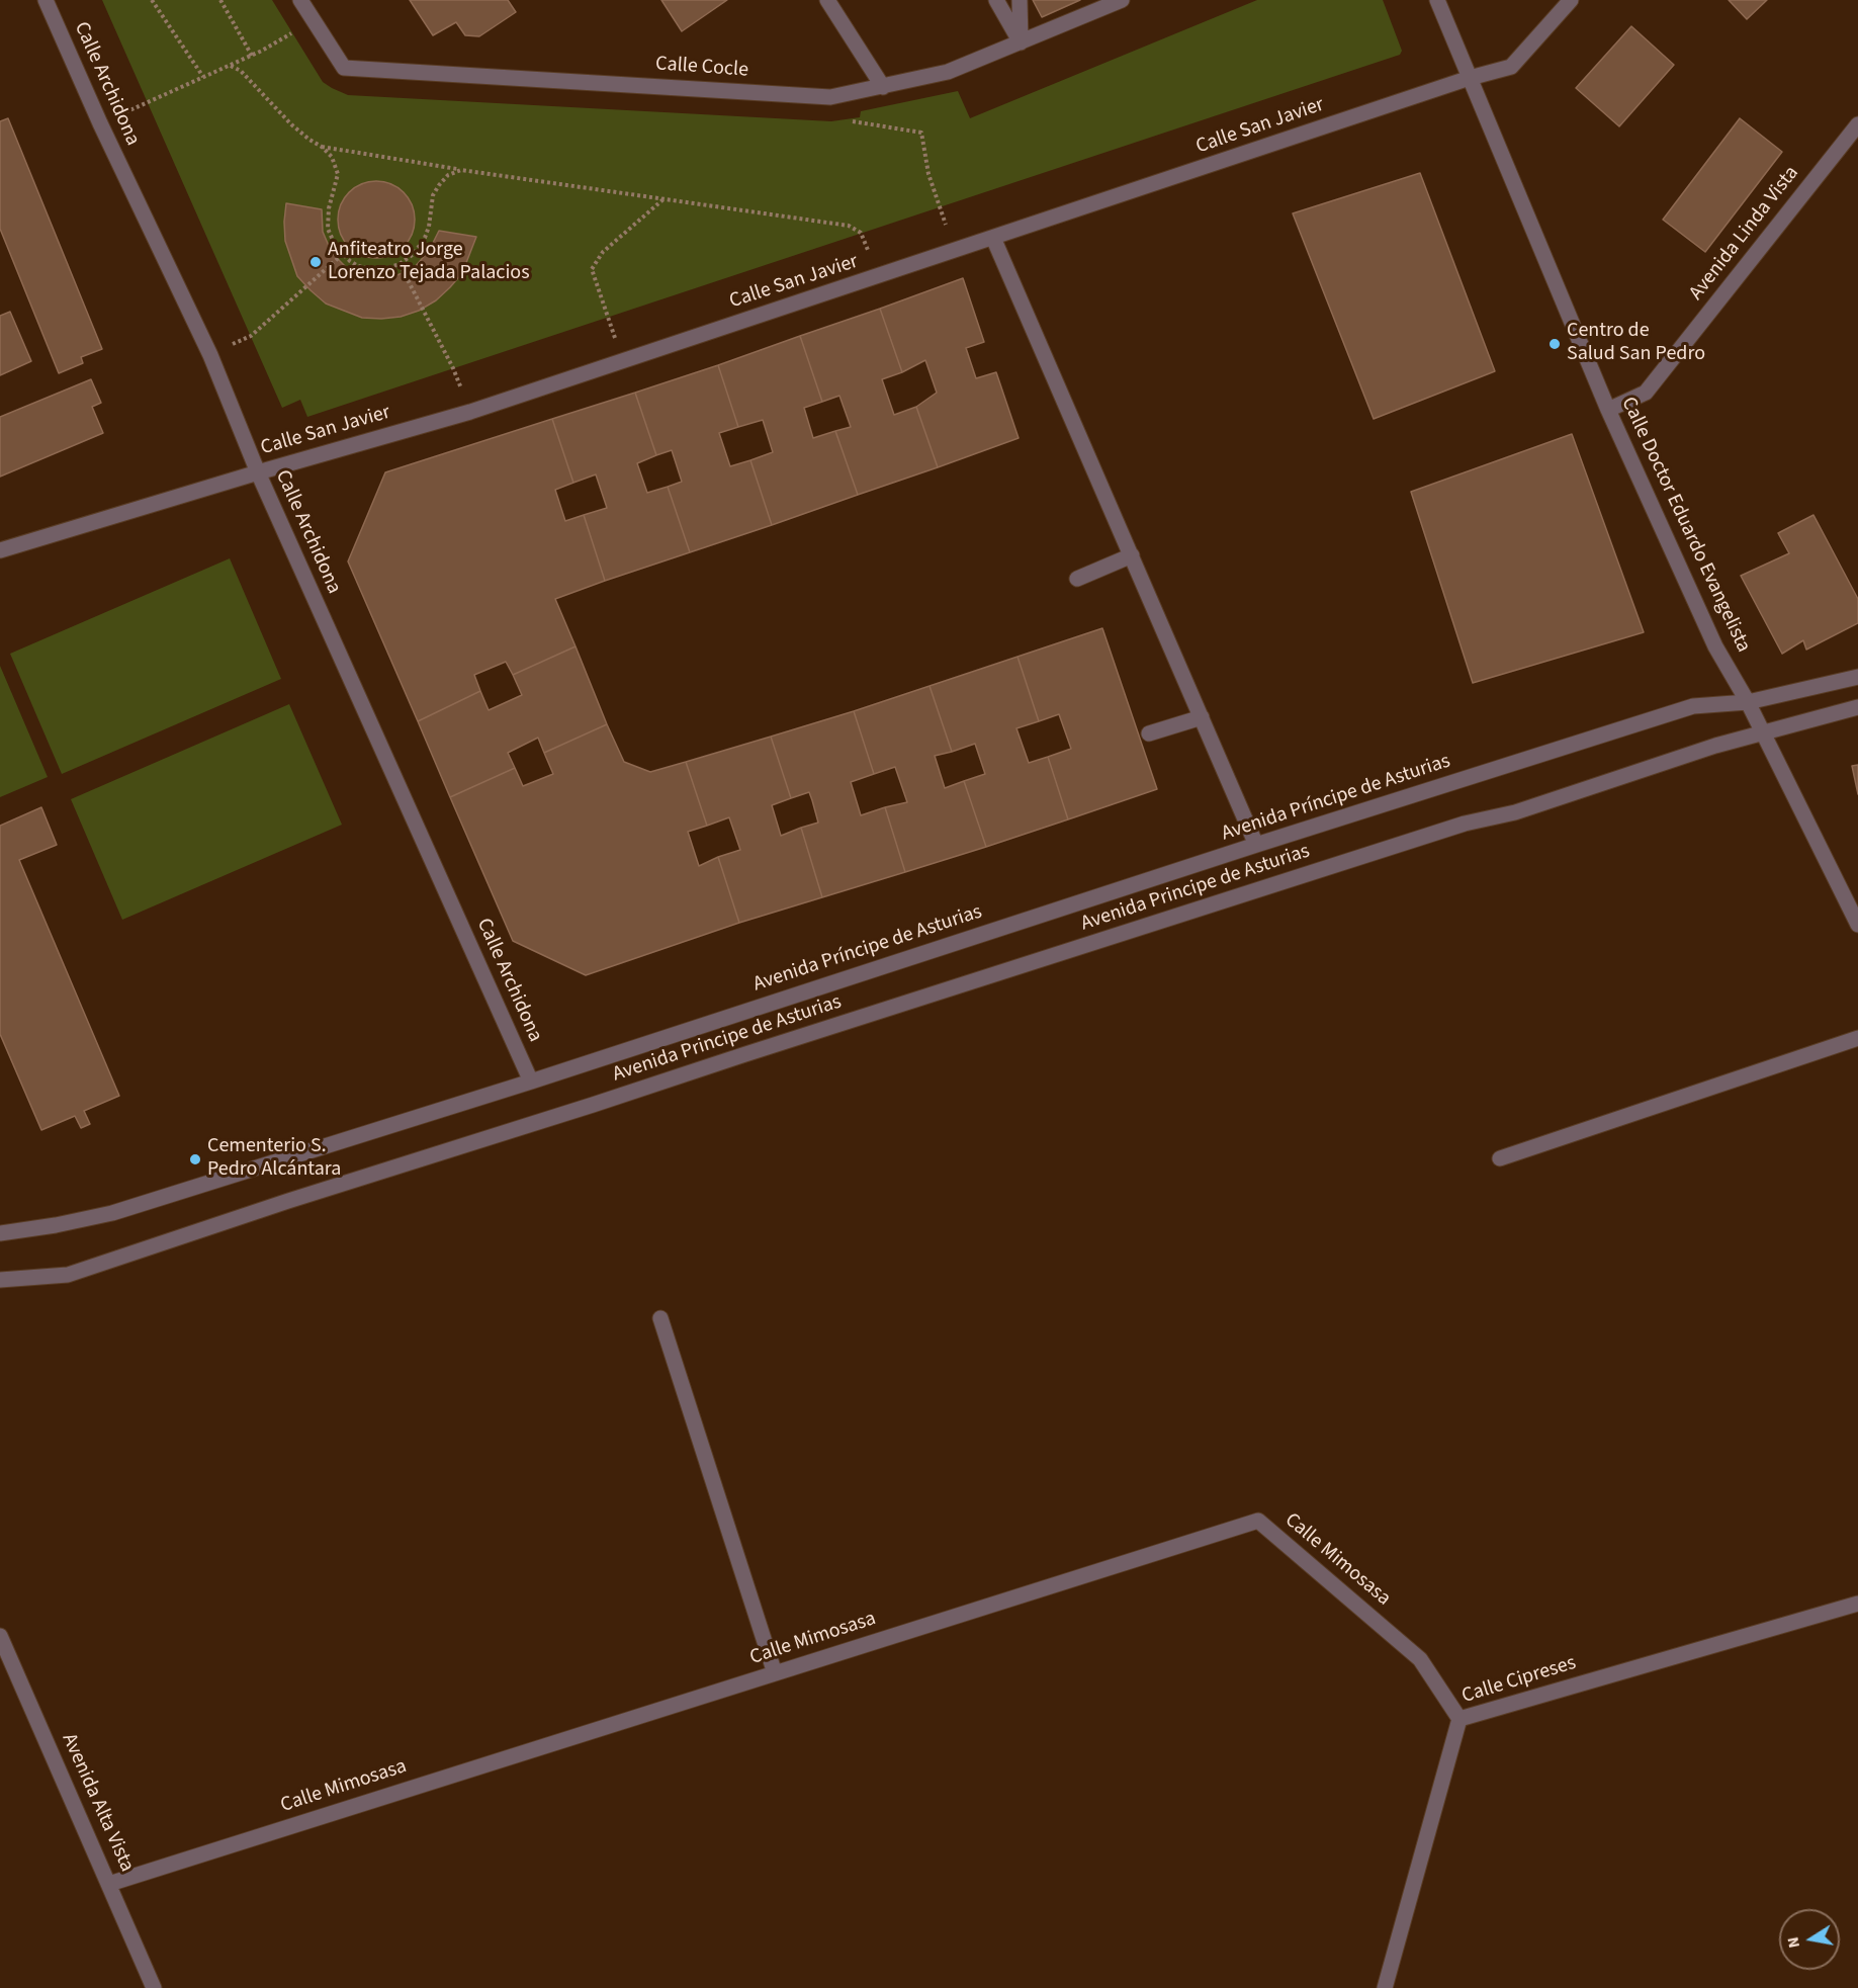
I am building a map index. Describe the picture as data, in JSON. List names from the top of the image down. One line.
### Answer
{"streets":{"street":["Calle Cocle","Calle Archidona","Calle San Javier","Avenida Linda Vista","Calle Doctor Eduardo Evangelista","Avenida Príncipe de Asturias","Avenida Principe de Asturias","Calle Mimosasa","Calle Cipreses","Avenida Alta Vista"]},"crossings":[["Calle Archidona","Calle San Javier"],["Calle Archidona","Avenida Príncipe de Asturias"],["Calle San Javier","Calle Doctor Eduardo Evangelista"],["Avenida Linda Vista","Calle Doctor Eduardo Evangelista"],["Calle Doctor Eduardo Evangelista","Avenida Príncipe de Asturias"],["Calle Doctor Eduardo Evangelista","Avenida Principe de Asturias"],["Calle Mimosasa","Calle Cipreses"],["Calle Mimosasa","Avenida Alta Vista"]],"places":["Anfiteatro Jorge Lorenzo Tejada Palacios","Centro de Salud San Pedro","Cementerio S. Pedro Alcántara"],"north":"left"}
